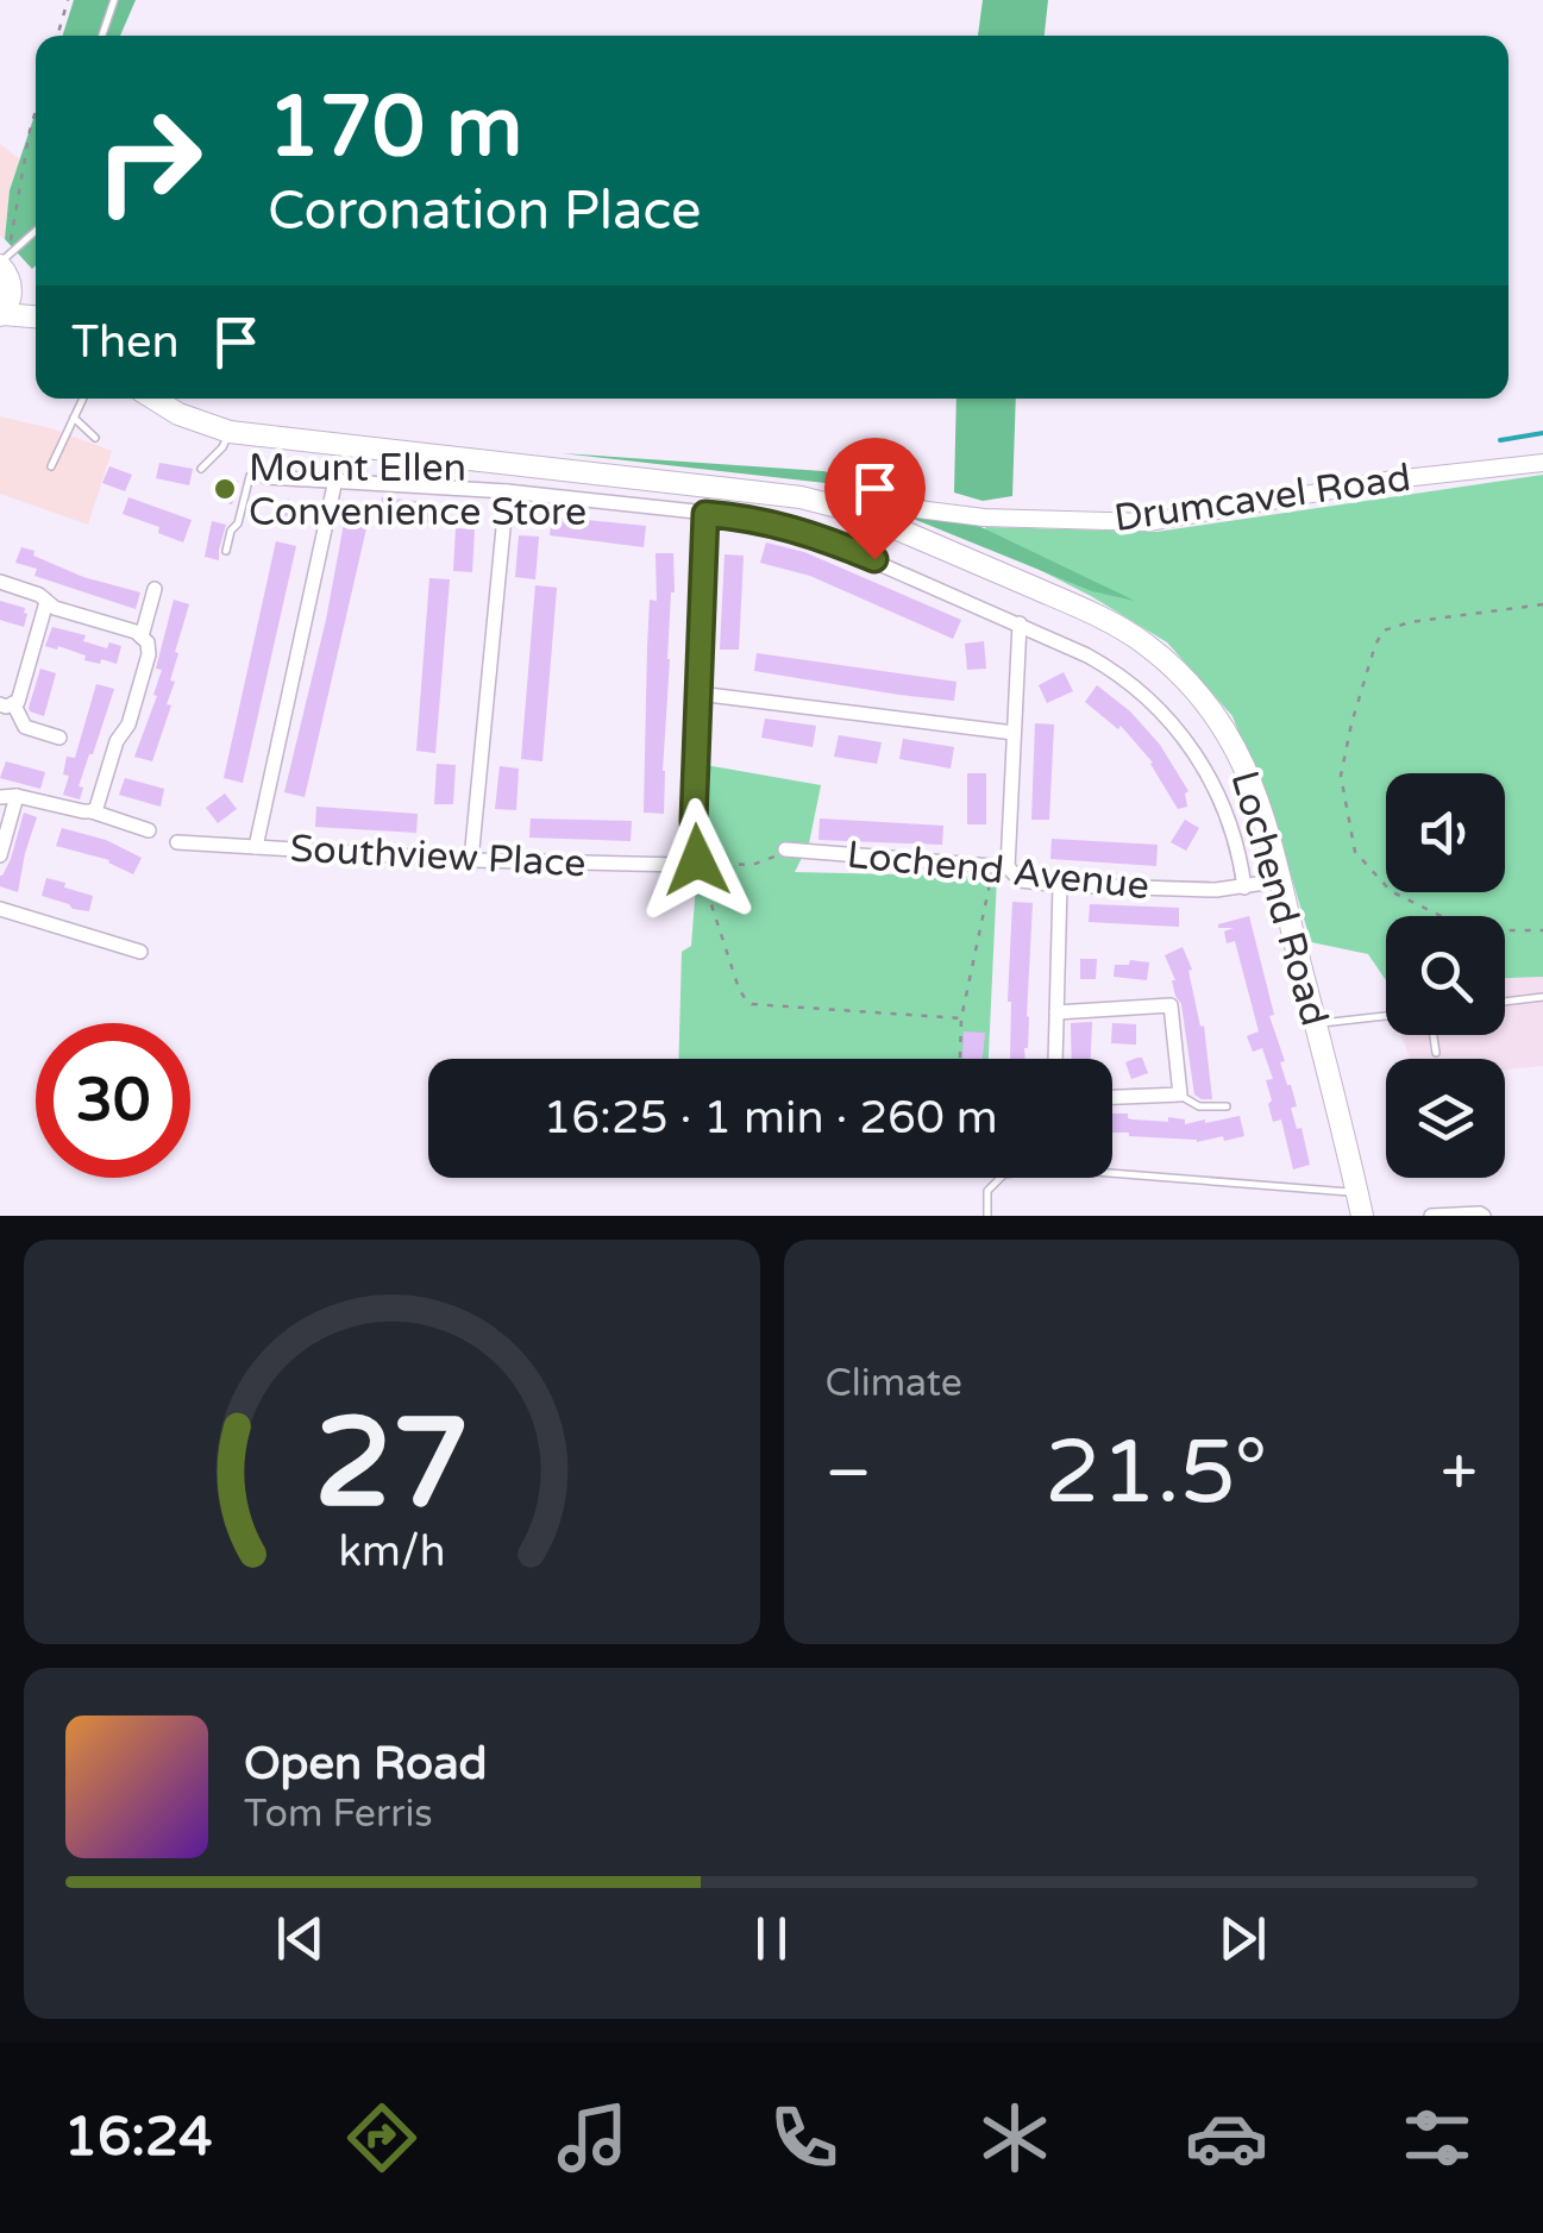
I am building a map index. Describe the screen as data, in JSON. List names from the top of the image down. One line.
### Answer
{"streets":{"main road":["Drumcavel Road","Lochend Road"],"street":["Southview Place","Lochend Avenue"]},"crossings":[["Drumcavel Road","Lochend Road"],["Lochend Avenue","Lochend Road"]],"places":["Mount Ellen Convenience Store"],"page":{"turn":["170 m","Coronation Place"],"then":"Then","limit":"30","trip":"16:25 · 1 min · 260 m","tile":"Climate","heat":["−","21.5°","+"],"song":["Open Road","Tom Ferris"],"tabs":"16:24","gauge":["27","km/h"]}}
